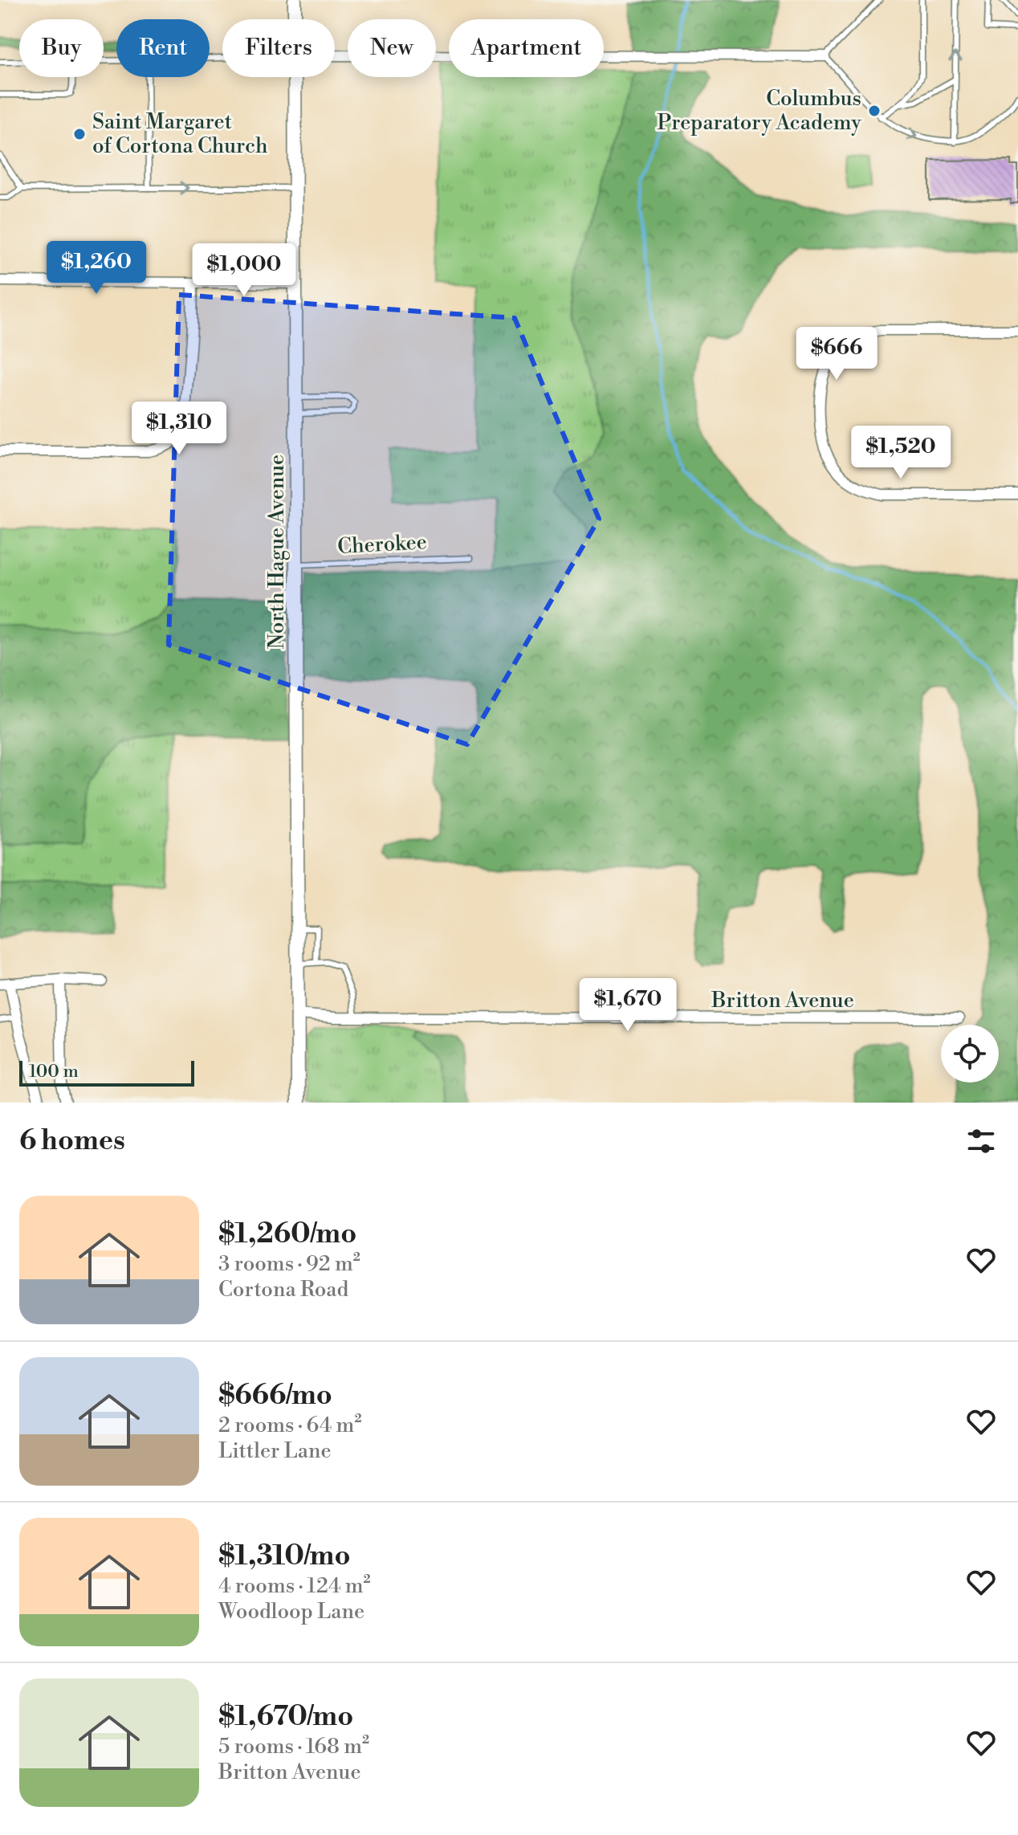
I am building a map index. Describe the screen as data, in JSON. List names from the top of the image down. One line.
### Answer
{"streets":{"main road":["North Hague Avenue"],"street":["Britton Avenue"],"lane":["Cherokee"]},"crossings":[["Cherokee","North Hague Avenue"],["North Hague Avenue","Britton Avenue"]],"places":["Columbus Preparatory Academy","Saint Margaret of Cortona Church"],"scale_bar":"100 m","page":{"chip":["Buy","Rent","Filters","New","Apartment"],"price":["$1,260","$1,000","$666","$1,310","$1,520","$1,670"],"scale":"100 m","heading":"6 homes","list":[{"name":"$1,260/mo","note":"3 rooms · 92 m² · Cortona Road"},{"name":"$666/mo","note":"2 rooms · 64 m² · Littler Lane"},{"name":"$1,310/mo","note":"4 rooms · 124 m² · Woodloop Lane"},{"name":"$1,670/mo","note":"5 rooms · 168 m² · Britton Avenue"}]}}
